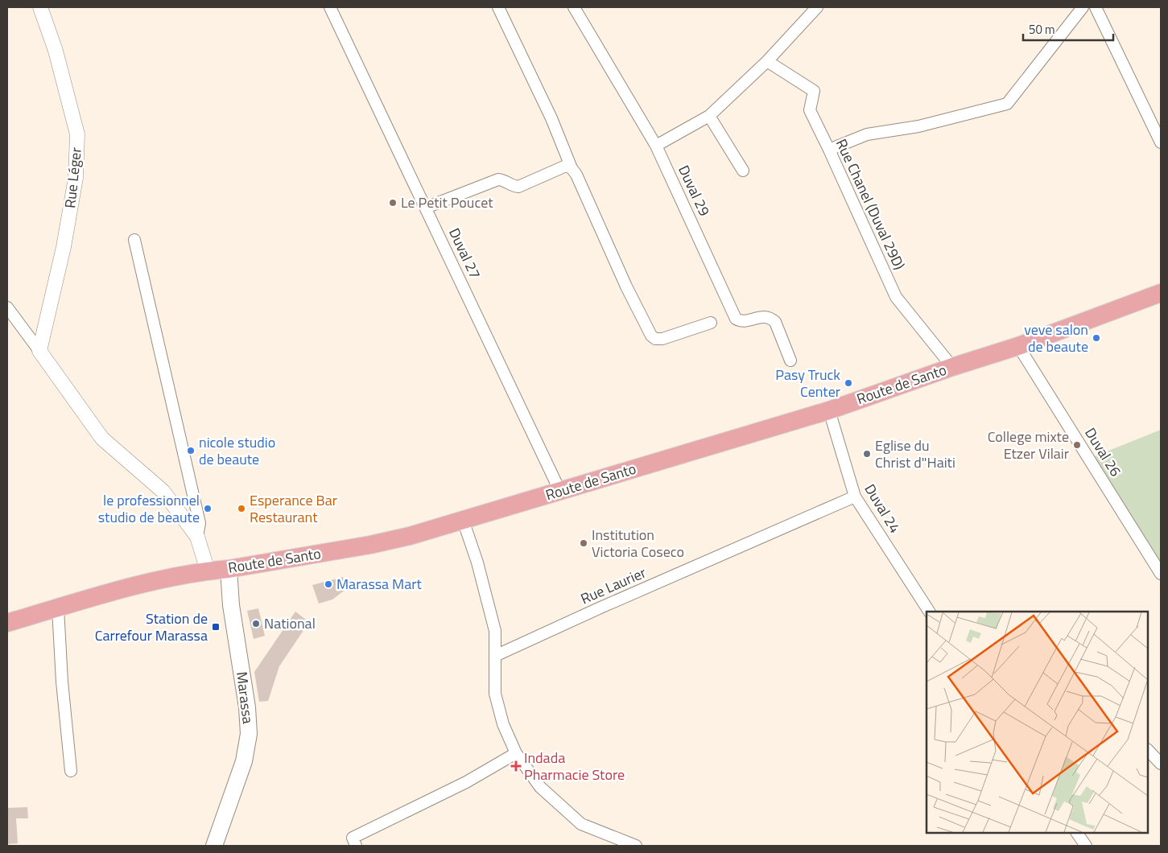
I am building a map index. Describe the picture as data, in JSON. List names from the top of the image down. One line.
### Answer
{"streets":{"main road":["Route de Santo","Marassa"],"street":["Rue Léger","Duval 29","Rue Chanel (Duval 29D)","Duval 27","Duval 26","Duval 24","Rue Laurier"]},"crossings":[["Rue Chanel (Duval 29D)","Route de Santo"],["Duval 27","Route de Santo"],["Route de Santo","Duval 26"],["Route de Santo","Duval 24"],["Route de Santo","Marassa"],["Duval 24","Rue Laurier"]],"places":{"other":["Le Petit Poucet","veve salon de beaute","Pasy Truck Center","College mixte Etzer Vilair","nicole studio de beaute","Eglise du Christ d\"Haiti","le professionnel studio de beaute","Esperance Bar Restaurant","Institution Victoria Coseco","Marassa Mart","National"],"transit":["Station de Carrefour Marassa"],"health":["Indada Pharmacie Store"]},"scale_bar":"50 m"}
